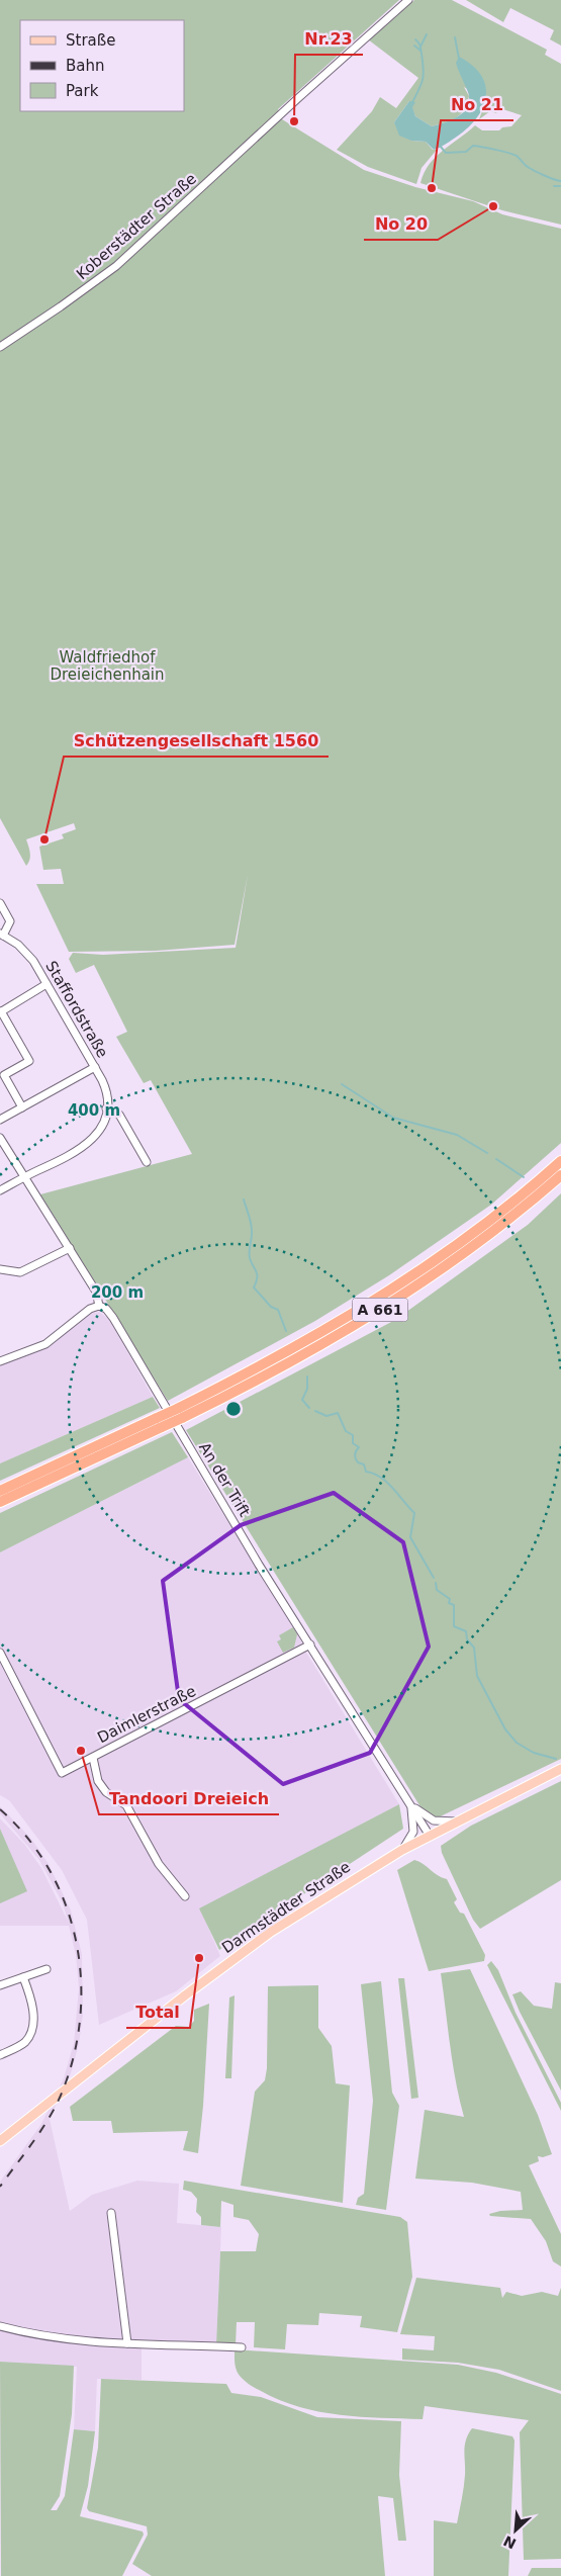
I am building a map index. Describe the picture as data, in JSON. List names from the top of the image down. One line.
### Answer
{"streets":{"highway":["A 661"],"main road":["Darmstädter Straße"],"street":["Koberstädter Straße","Staffordstraße","An der Trift","Daimlerstraße"]},"crossings":[["An der Trift","Daimlerstraße"],["An der Trift","Darmstädter Straße"]],"parks":["Waldfriedhof Dreieichenhain"],"places":["Nr.23","No 21","No 20","Schützengesellschaft 1560","Tandoori Dreieich","Total"],"legend":["Straße","Bahn","Park"],"north":"bottom left","rings":["400 m","200 m"]}
